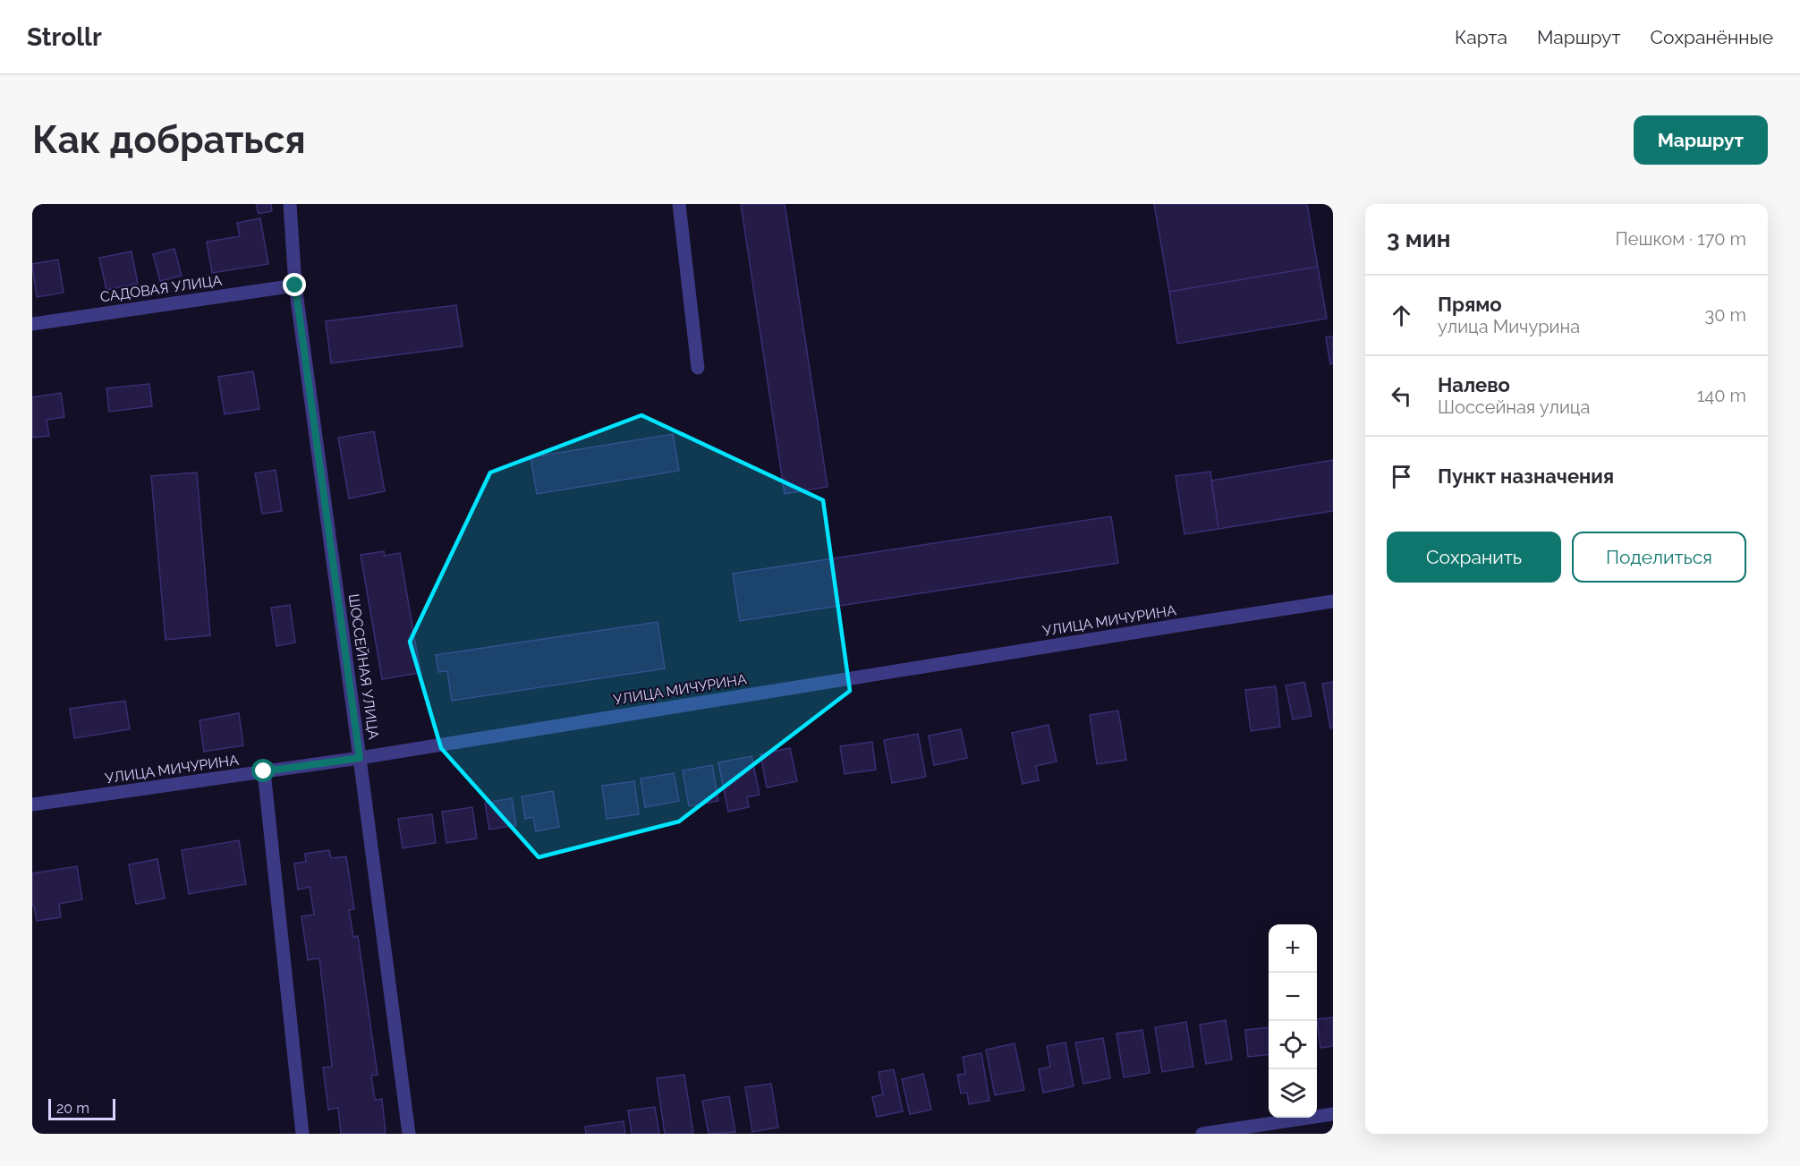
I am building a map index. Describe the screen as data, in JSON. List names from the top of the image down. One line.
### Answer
{"streets":{"street":["САДОВАЯ УЛИЦА","УЛИЦА МИЧУРИНА","ШОССЕЙНАЯ УЛИЦА"]},"crossings":[["САДОВАЯ УЛИЦА","ШОССЕЙНАЯ УЛИЦА"],["УЛИЦА МИЧУРИНА","ШОССЕЙНАЯ УЛИЦА"]],"scale_bar":"20 m","page":{"header":"Strollr","nav":["Карта","Маршрут","Сохранённые"],"buttons":["Маршрут",["Сохранить","Поделиться"]],"title":"Как добраться","heading":["3 мин","Пешком · 170 m"],"list":[["Прямо","улица Мичурина","30 m"],["Налево","Шоссейная улица","140 m"],"Пункт назначения"],"map_buttons":["+","−"],"scale":"20 m"}}
